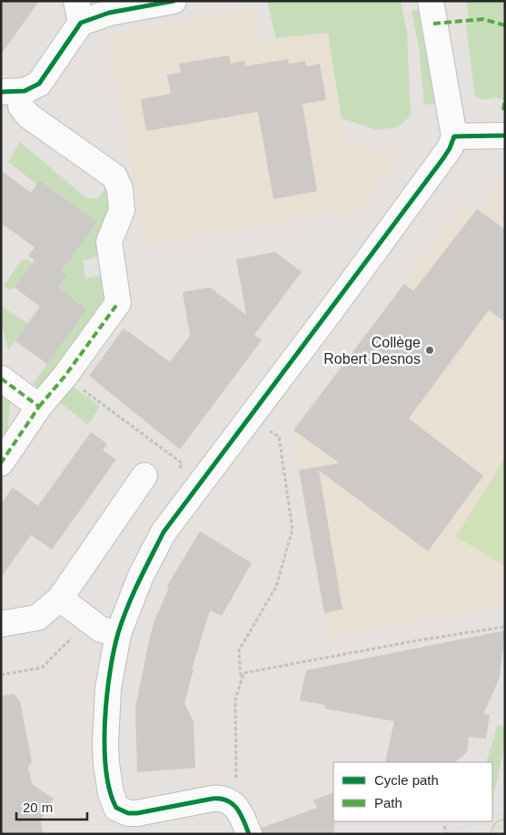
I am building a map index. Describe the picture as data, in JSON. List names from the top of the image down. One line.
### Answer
{"places":["Collège Robert Desnos"],"legend":["Cycle path","Path"],"scale_bar":"20 m"}
